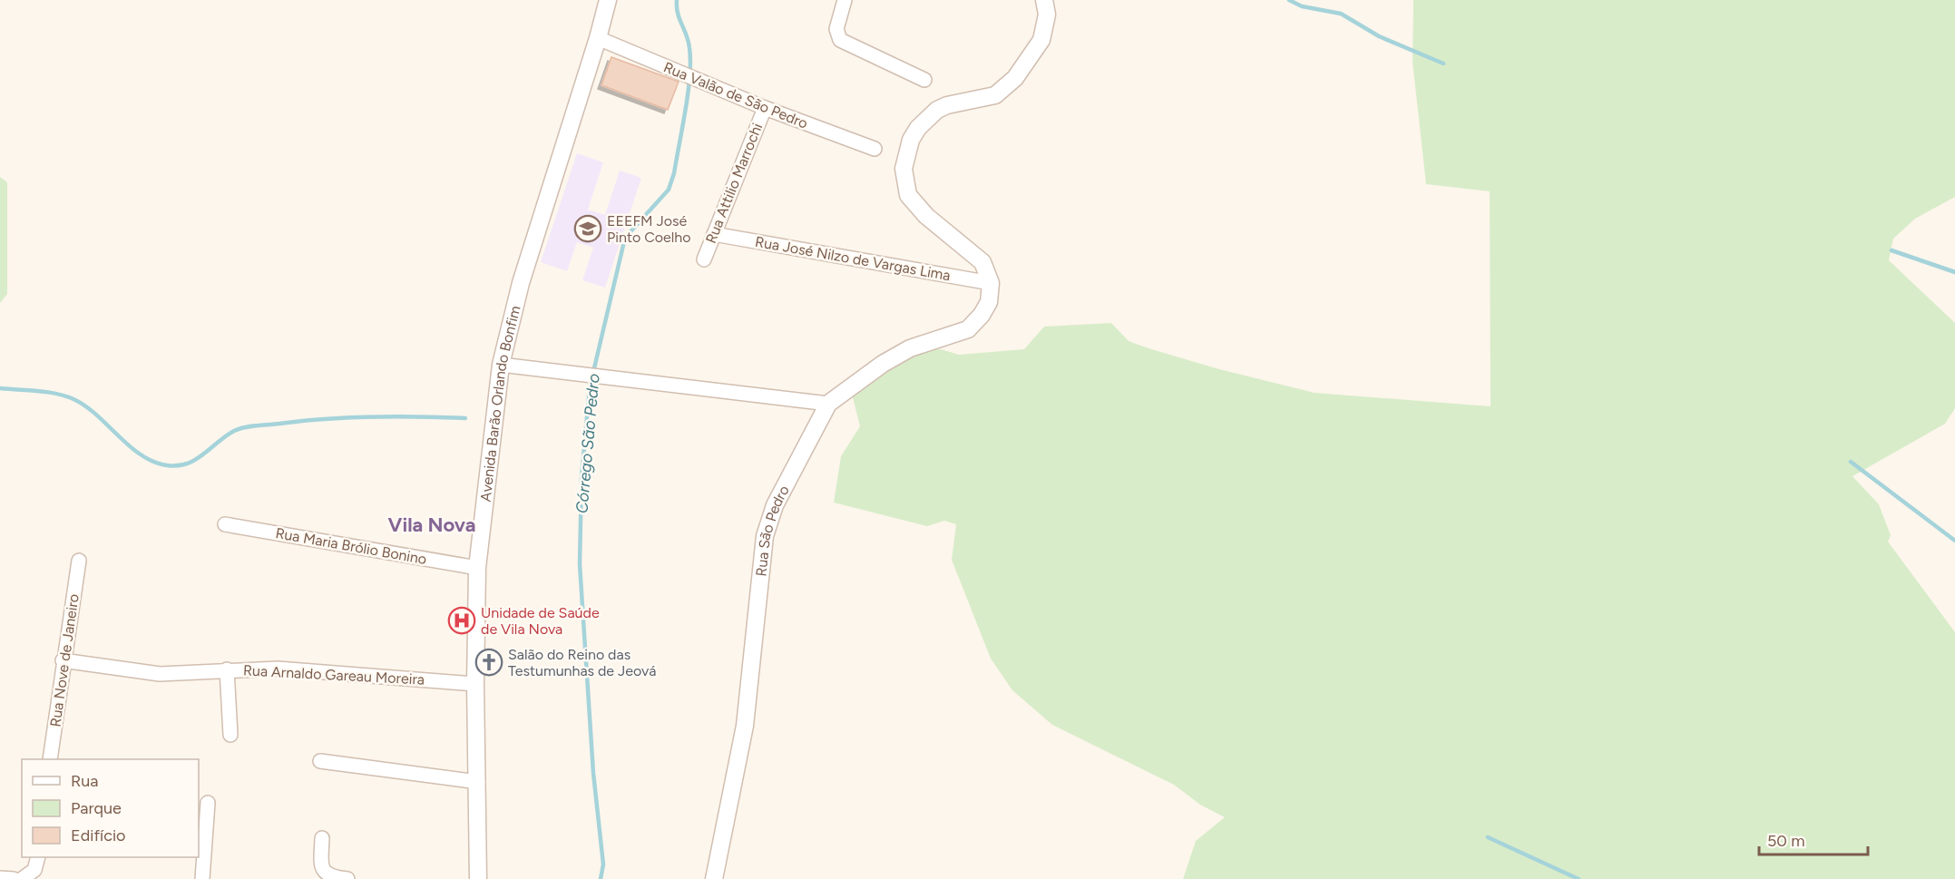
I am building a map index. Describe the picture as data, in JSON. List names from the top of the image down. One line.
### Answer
{"streets":{"street":["Rua Valão de São Pedro","Rua Attilio Marrochi","Rua José Nilzo de Vargas Lima","Avenida Barão Orlando Bonfim","Rua São Pedro","Rua Maria Brólio Bonino","Rua Nove de Janeiro","Rua Arnaldo Gareau Moreira"]},"crossings":[["Rua Valão de São Pedro","Rua Attilio Marrochi"],["Rua Valão de São Pedro","Avenida Barão Orlando Bonfim"],["Rua Attilio Marrochi","Rua José Nilzo de Vargas Lima"],["Rua José Nilzo de Vargas Lima","Rua São Pedro"],["Avenida Barão Orlando Bonfim","Rua Maria Brólio Bonino"],["Avenida Barão Orlando Bonfim","Rua Arnaldo Gareau Moreira"],["Rua Nove de Janeiro","Rua Arnaldo Gareau Moreira"]],"districts":["Vila Nova"],"water":["Córrego São Pedro"],"places":{"school or university":["EEEFM José Pinto Coelho"],"hospital":["Unidade de Saúde de Vila Nova"],"church":["Salão do Reino das Testumunhas de Jeová"]},"legend":["Rua","Parque","Edifício"],"scale_bar":"50 m"}
